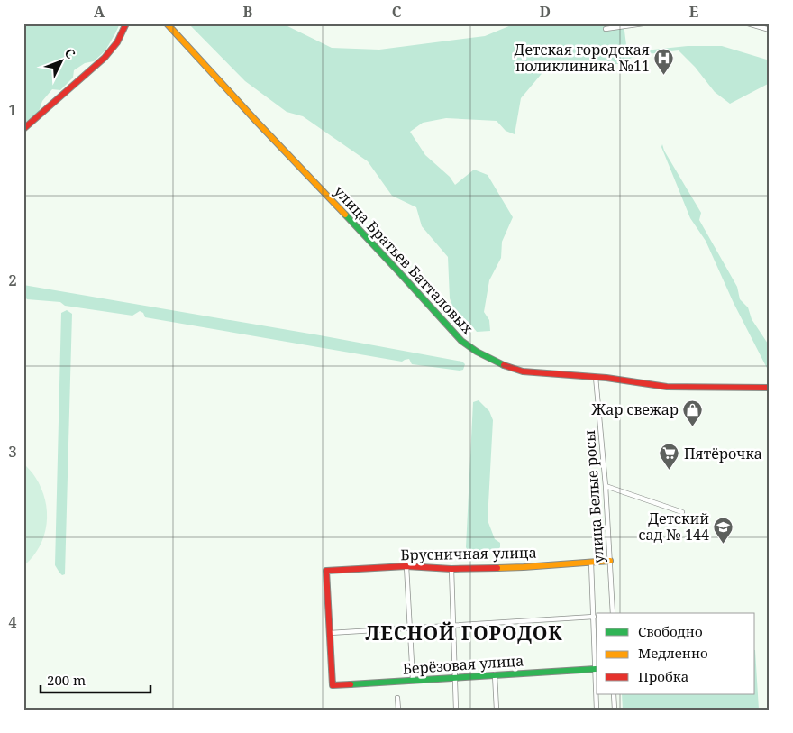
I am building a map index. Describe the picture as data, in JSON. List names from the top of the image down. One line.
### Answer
{"streets":{"street":["улица Братьев Батталовых","улица Белые росы","Брусничная улица","Берёзовая улица"]},"crossings":[["улица Братьев Батталовых","улица Белые росы"],["улица Белые росы","Брусничная улица"],["Брусничная улица","Берёзовая улица"]],"districts":["ЛЕСНОЙ ГОРОДОК"],"places":{"hospital":["Детская городская поликлиника №11"],"shop":["Жар свежар"],"supermarket":["Пятёрочка"],"school or university":["Детский сад № 144"]},"legend":["Свободно","Медленно","Пробка"],"scale_bar":"200 m","north":"top right","grid":{"columns":["A","B","C","D","E"],"rows":["1","2","3","4"]}}
